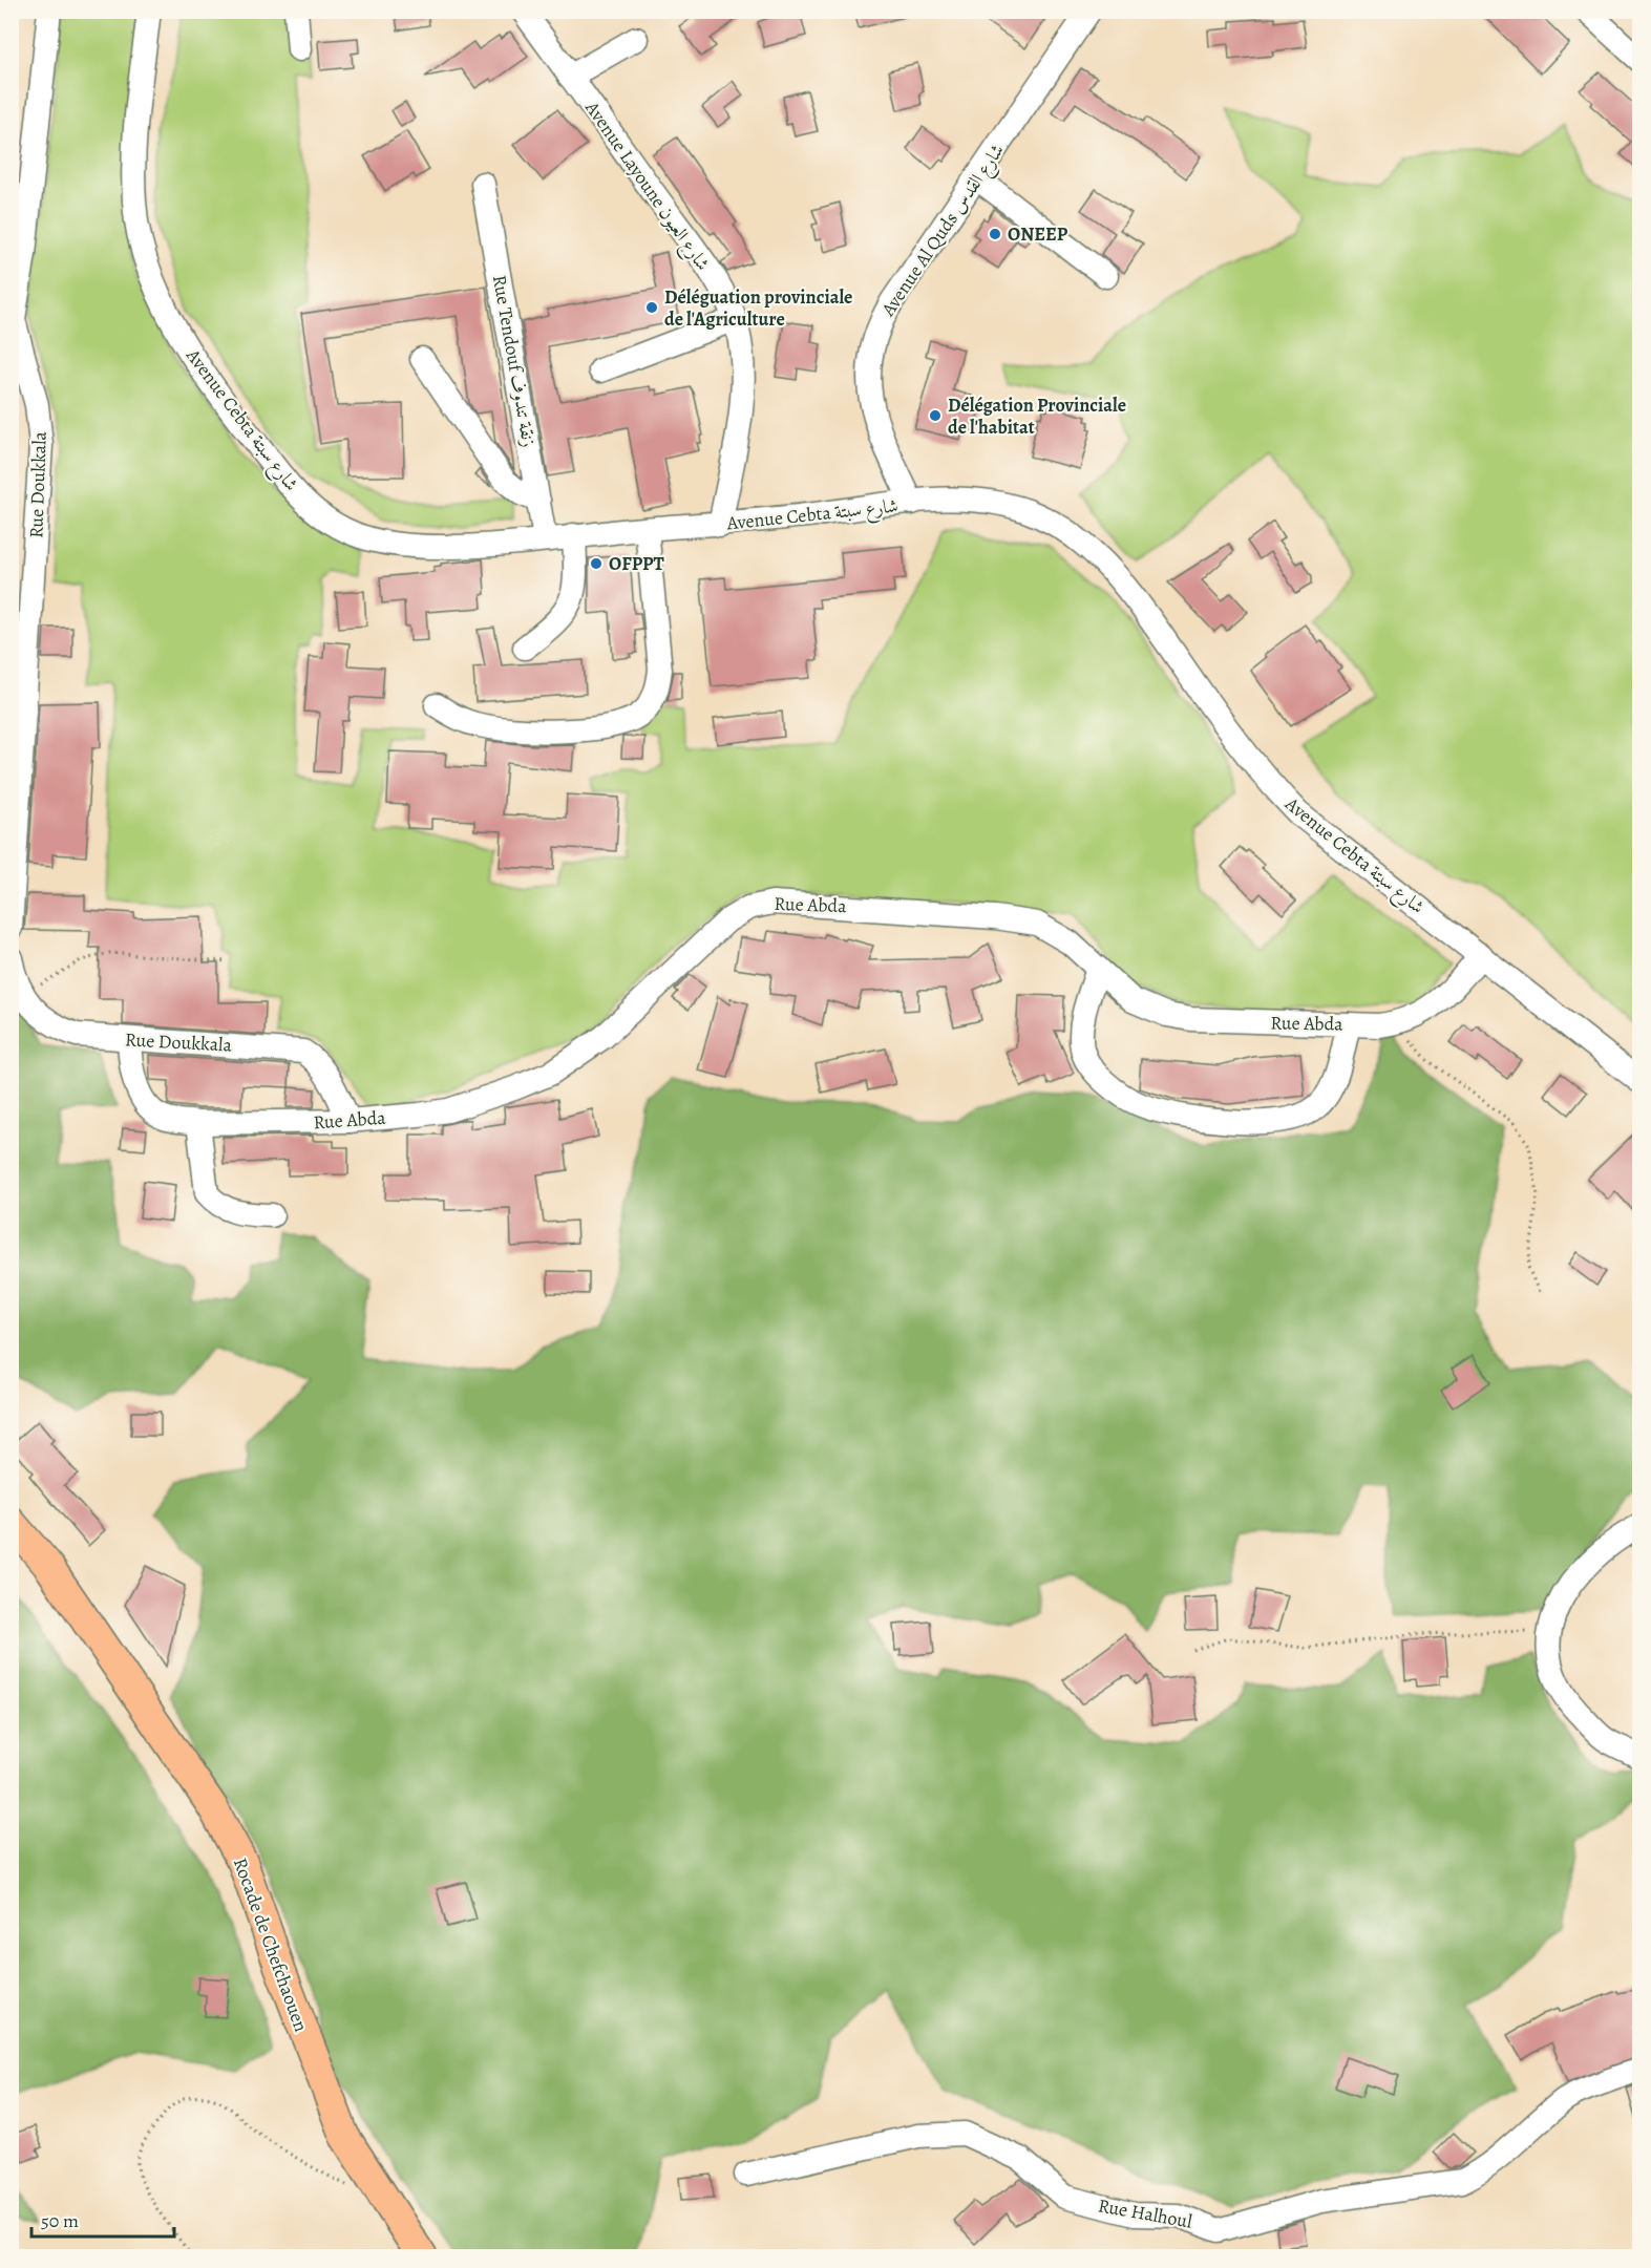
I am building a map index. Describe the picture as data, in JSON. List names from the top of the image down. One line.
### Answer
{"streets":{"main road":["Rocade de Chefchaouen"],"street":["Avenue Layoune شارع العيون","Avenue Al Quds شارع القدس","Rue Tendouf زنقة تندوف","Avenue Cebta شارع سبتة","Rue Doukkala","Rue Abda","Rue Halhoul"]},"crossings":[["Avenue Layoune شارع العيون","Avenue Cebta شارع سبتة"],["Avenue Al Quds شارع القدس","Avenue Cebta شارع سبتة"],["Rue Tendouf زنقة تندوف","Avenue Cebta شارع سبتة"],["Avenue Cebta شارع سبتة","Rue Abda"],["Rue Doukkala","Rue Abda"]],"places":["ONEEP","Déléguation provinciale de l'Agriculture","Délégation Provinciale de l'habitat","OFPPT"],"scale_bar":"50 m"}
